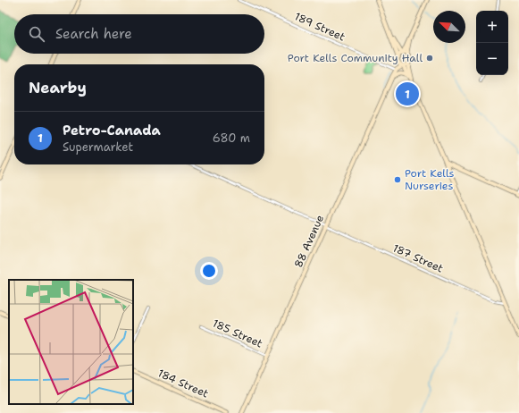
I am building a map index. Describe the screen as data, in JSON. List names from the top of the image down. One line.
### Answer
{"streets":{"main road":["88 Avenue","184 Street"],"street":["189 Street","187 Street","185 Street"]},"crossings":[["189 Street","88 Avenue"],["88 Avenue","187 Street"],["88 Avenue","185 Street"]],"places":["Port Kells Community Hall","Port Kells Nurseries"],"north":"top left","page":{"map_buttons":["+","−"],"search":"Search here","heading":"Nearby","pins":"1","list":[{"mark":"1","name":"Petro-Canada","note":"Supermarket","value":"680 m"}]}}
